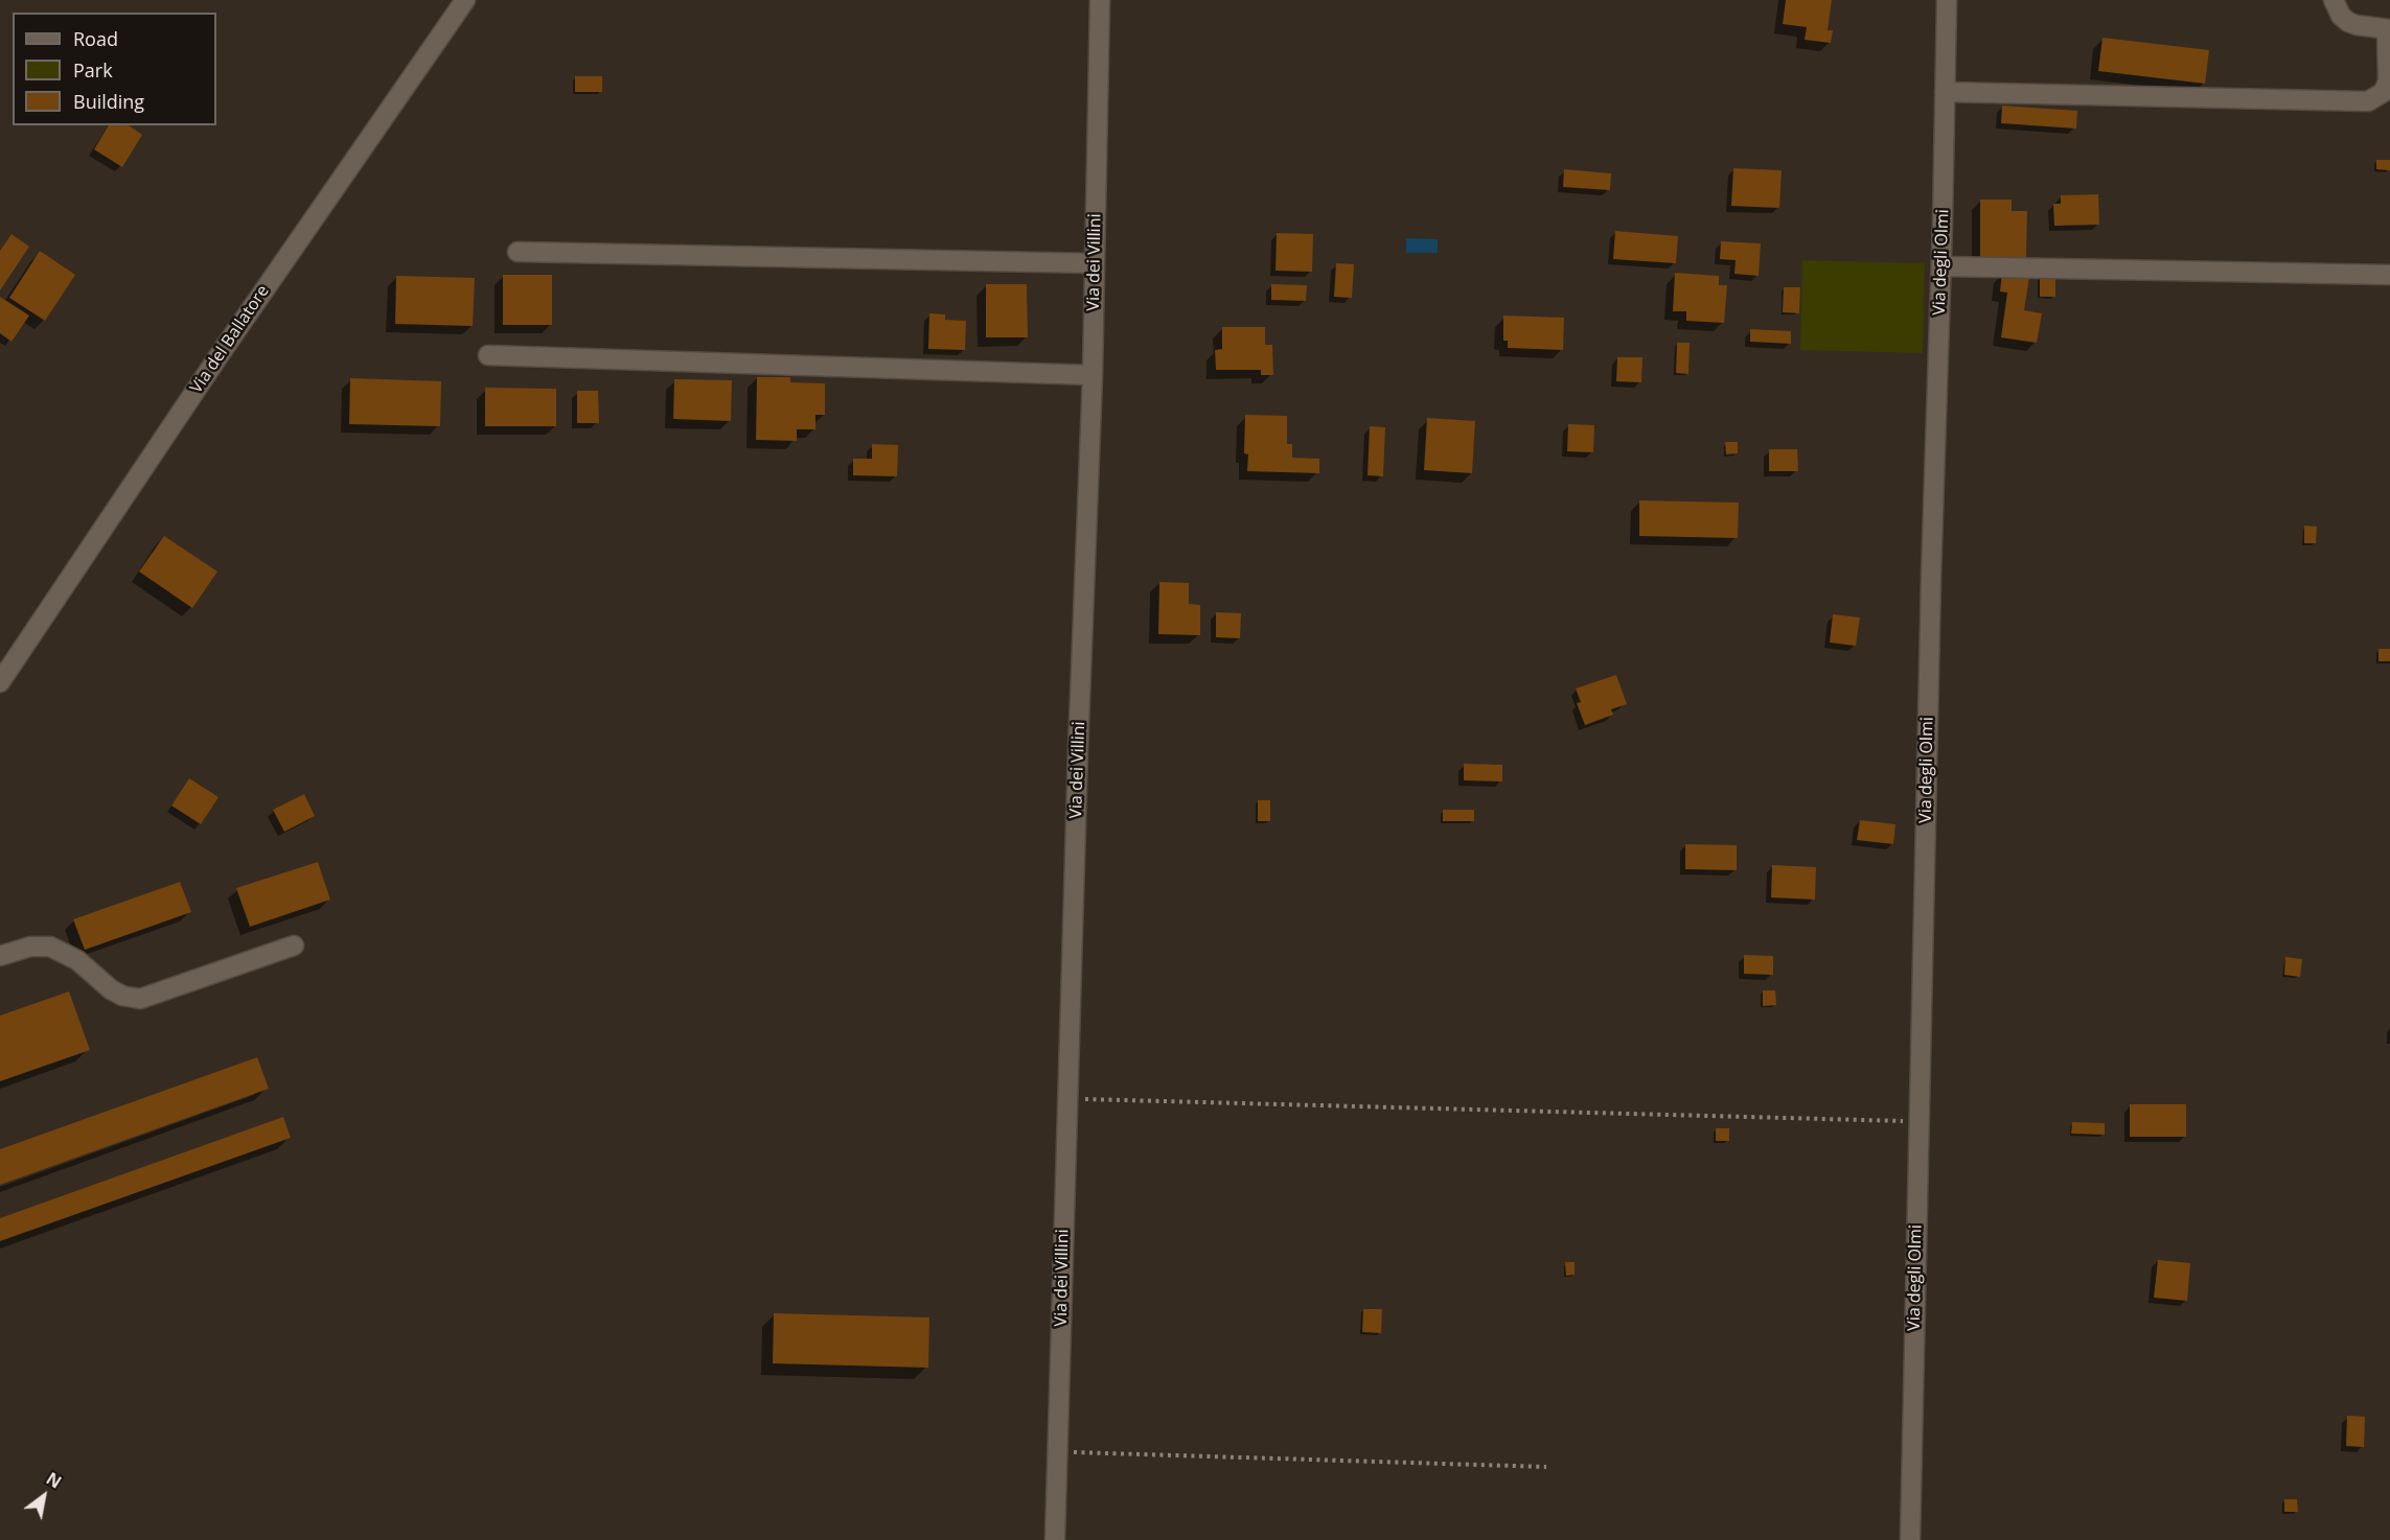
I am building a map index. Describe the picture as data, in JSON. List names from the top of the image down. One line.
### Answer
{"streets":{"street":["Via dei Villini","Via degli Olmi","Via del Ballatore"]},"legend":["Road","Park","Building"],"north":"top right"}
